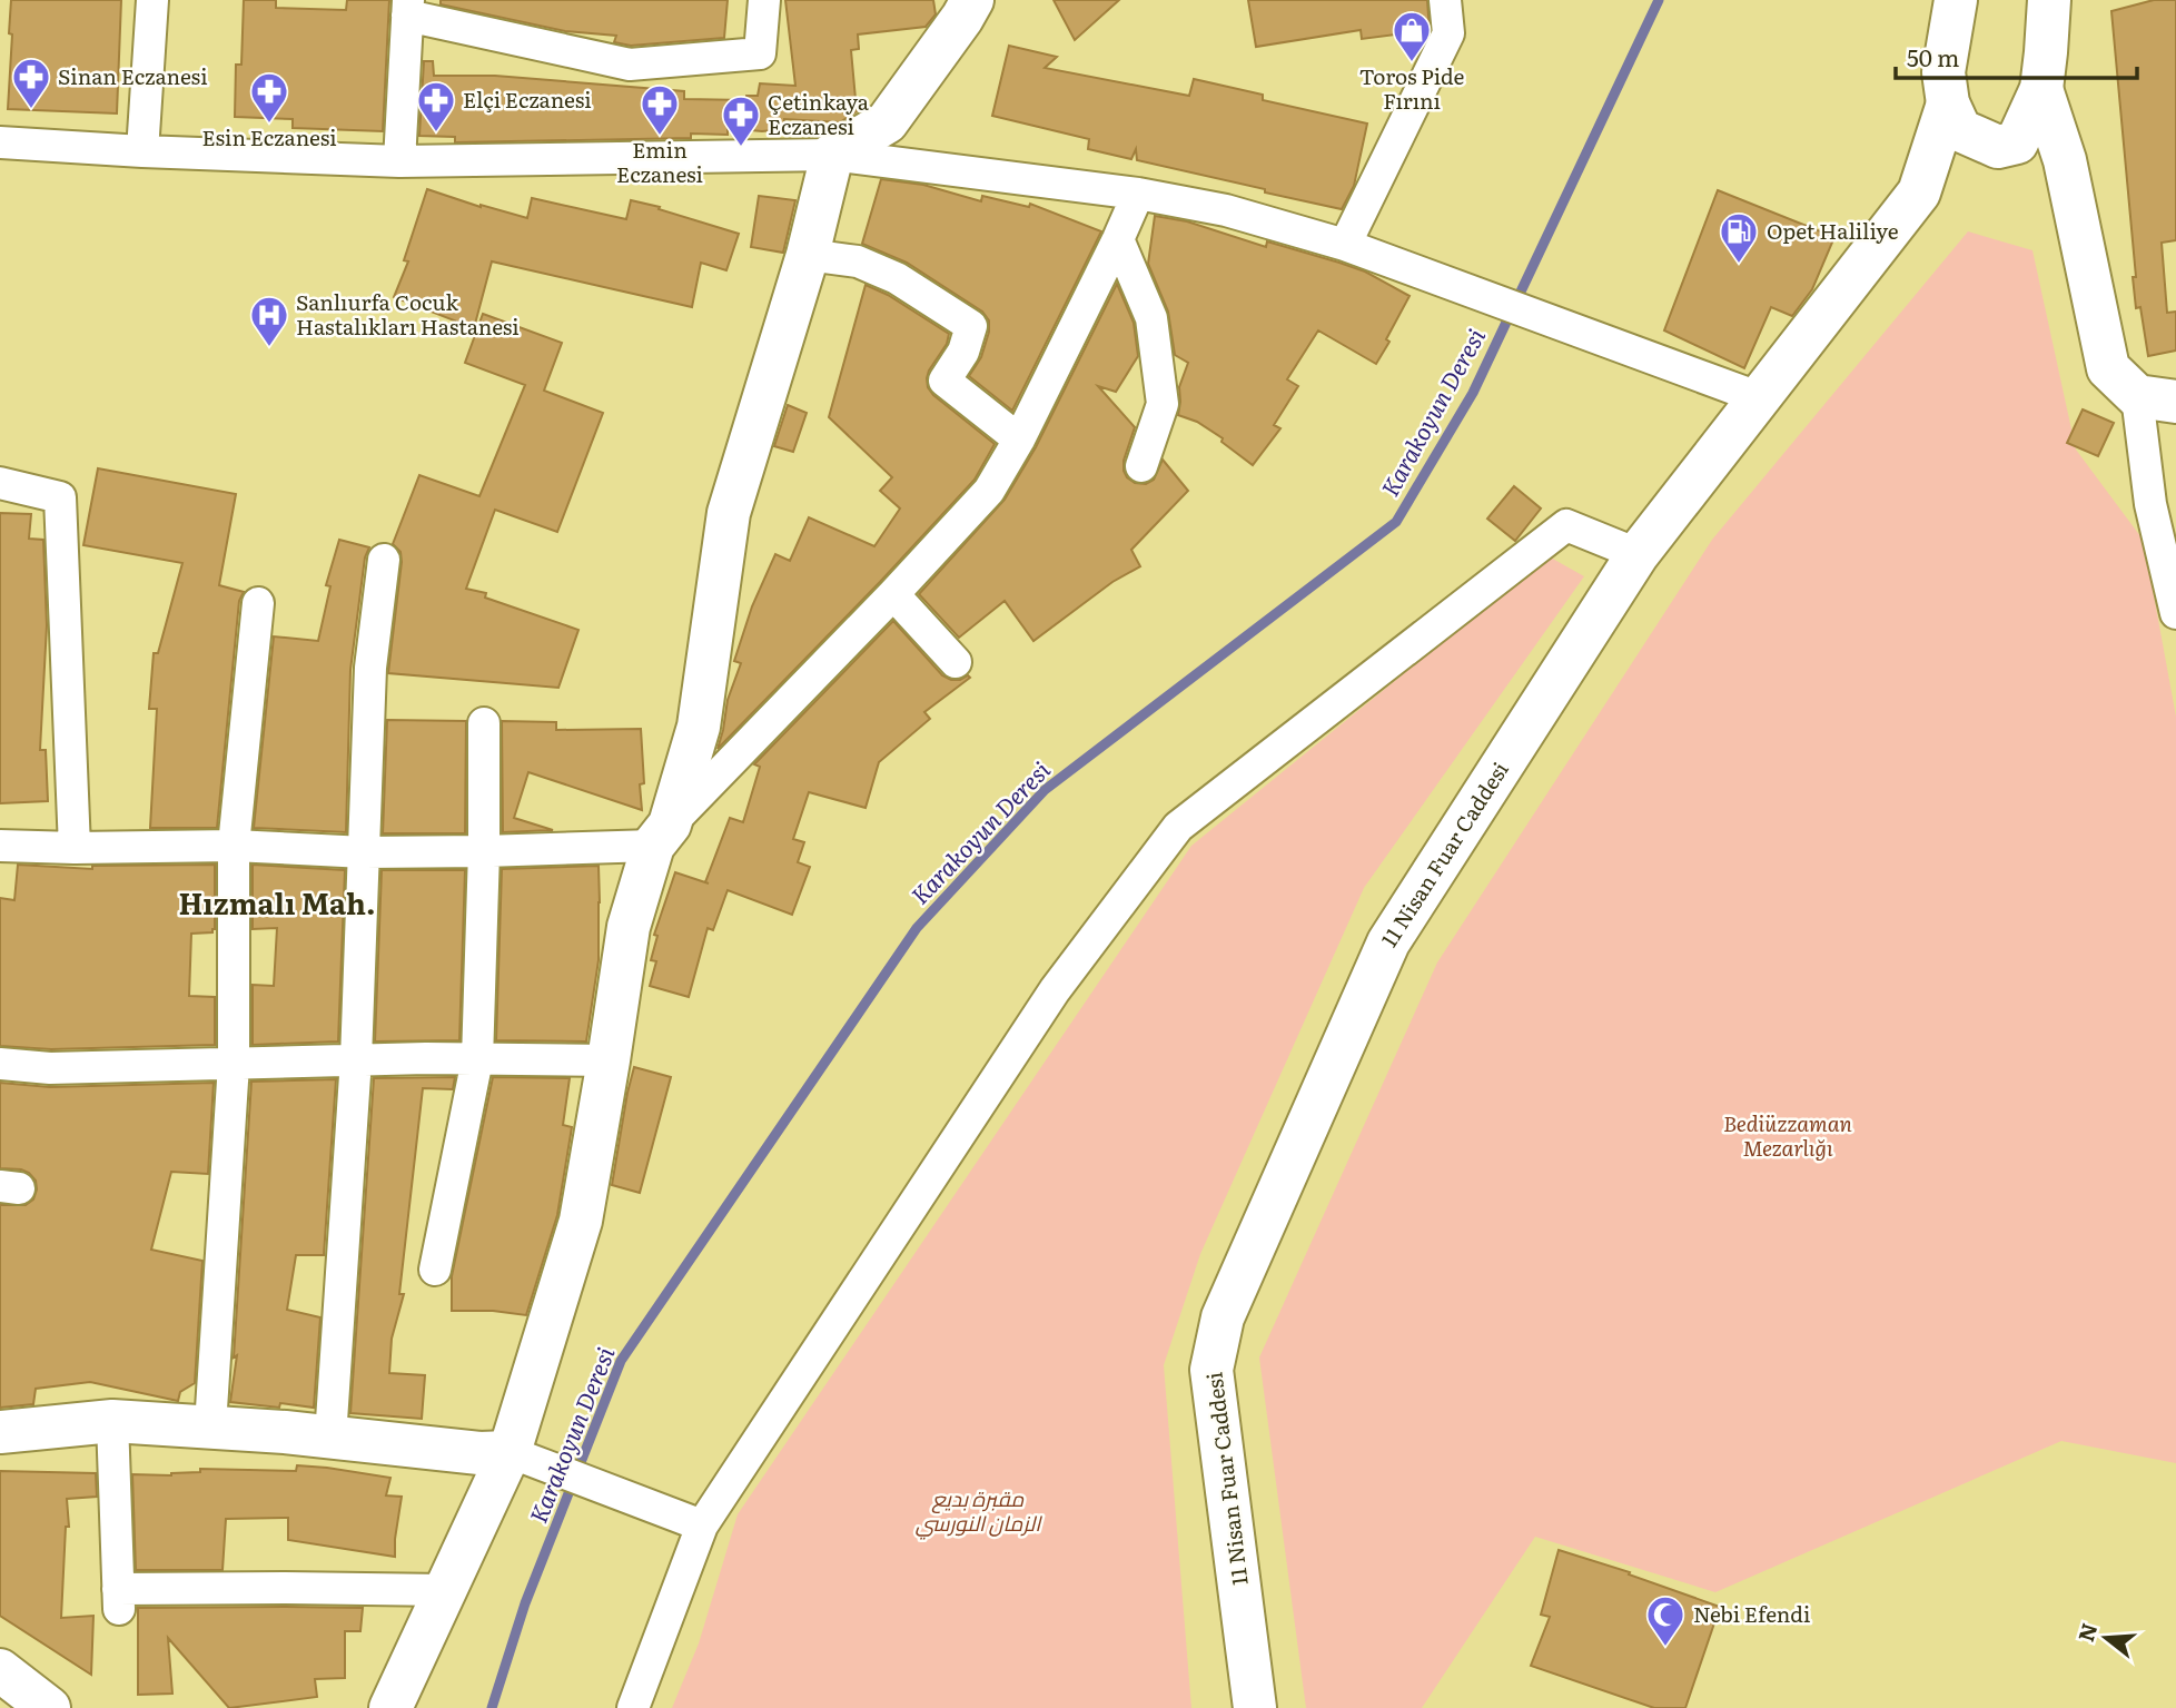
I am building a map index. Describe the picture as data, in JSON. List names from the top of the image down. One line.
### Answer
{"streets":{"main road":["11 Nisan Fuar Caddesi"]},"districts":["Hızmalı Mah."],"water":["Karakoyun Deresi"],"parks":["Bediüzzaman Mezarlığı","مقبرة بديع الزمان النورسي"],"places":{"shop":["Toros Pide Fırını"],"pharmacy":["Sinan Eczanesi","Esin Eczanesi","Elçi Eczanesi","Emin Eczanesi","Çetinkaya Eczanesi"],"fuel station":["Opet Haliliye"],"hospital":["Sanlıurfa Cocuk Hastalıkları Hastanesi"],"mosque":["Nebi Efendi"]},"scale_bar":"50 m","north":"left"}
